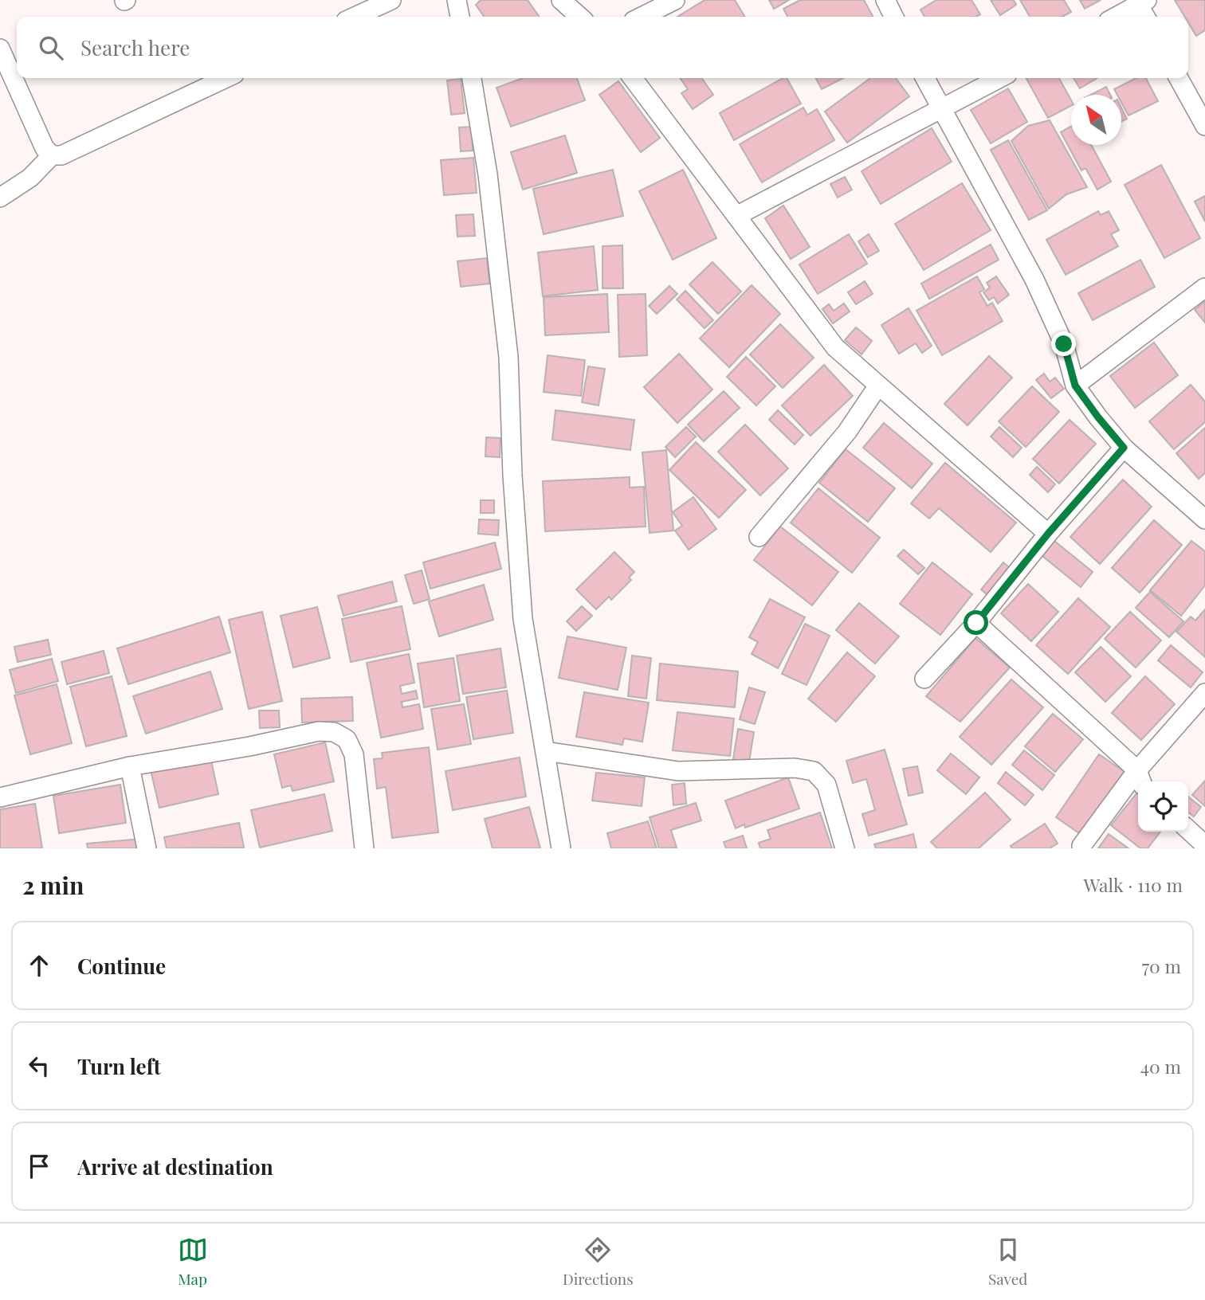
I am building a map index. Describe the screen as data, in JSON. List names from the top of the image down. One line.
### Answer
{"north":"top left","page":{"search":"Search here","heading":["2 min","Walk · 110 m"],"list":[["Continue","70 m"],["Turn left","40 m"],"Arrive at destination"],"nav":["Map","Directions","Saved"]}}
